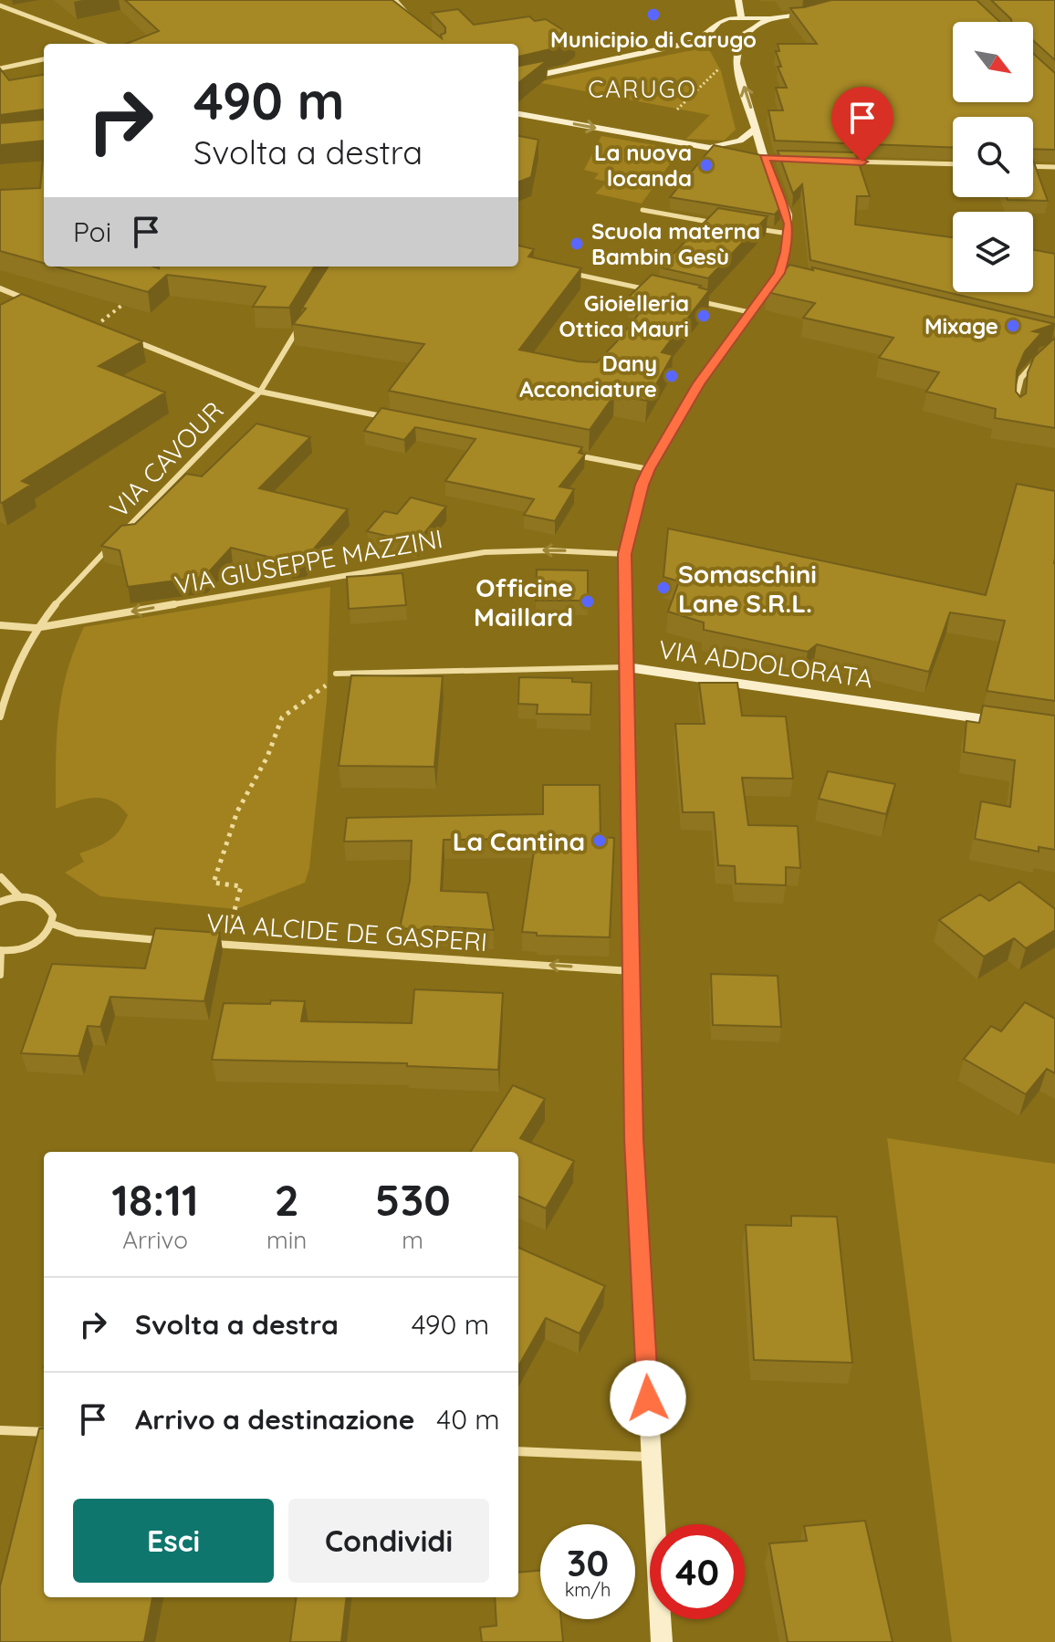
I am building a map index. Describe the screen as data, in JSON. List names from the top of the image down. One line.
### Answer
{"streets":{"street":["VIA CAVOUR","VIA GIUSEPPE MAZZINI","VIA ADDOLORATA","VIA ALCIDE DE GASPERI"]},"crossings":[["VIA CAVOUR","VIA GIUSEPPE MAZZINI"]],"one_way":["VIA GIUSEPPE MAZZINI","VIA ALCIDE DE GASPERI"],"districts":["CARUGO"],"places":["Municipio di Carugo","La nuova locanda","Scuola materna Bambin Gesù","Gioielleria Ottica Mauri","Mixage","Dany Acconciature","Somaschini Lane S.R.L.","Officine Maillard","La Cantina"],"north":"bottom right","page":{"turn":["490 m","Svolta a destra"],"then":"Poi","eta":["18:11","Arrivo","2","min","530","m"],"list":[{"name":"Svolta a destra","value":"490 m"},{"name":"Arrivo a destinazione","value":"40 m"}],"buttons":["Esci","Condividi"],"speed":"30 km/h","limit":"40"}}
